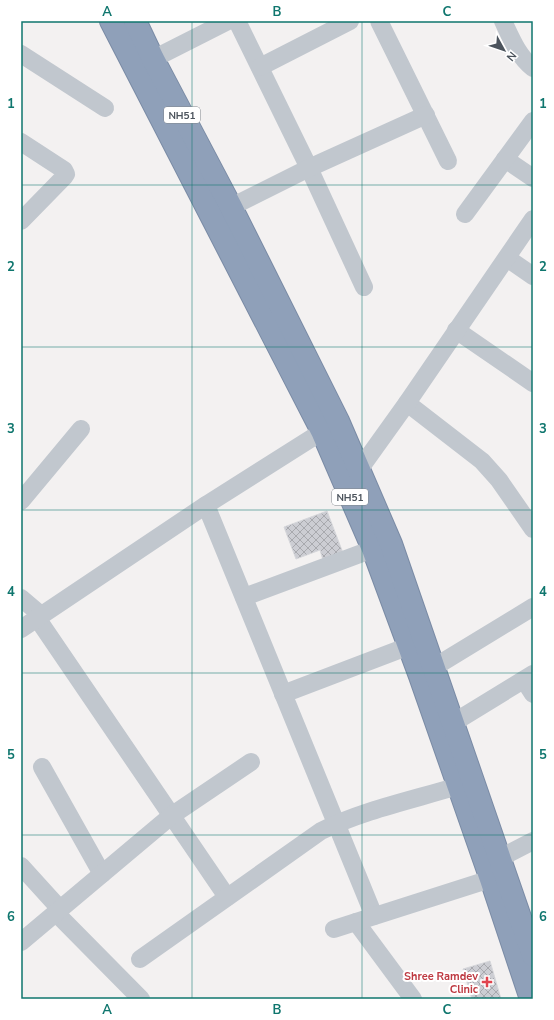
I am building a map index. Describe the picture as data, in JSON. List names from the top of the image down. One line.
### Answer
{"streets":{"highway":["NH51"]},"places":{"health":["Shree Ramdev Clinic"]},"north":"bottom right","grid":{"columns":["A","B","C"],"rows":["1","2","3","4","5","6"]}}
